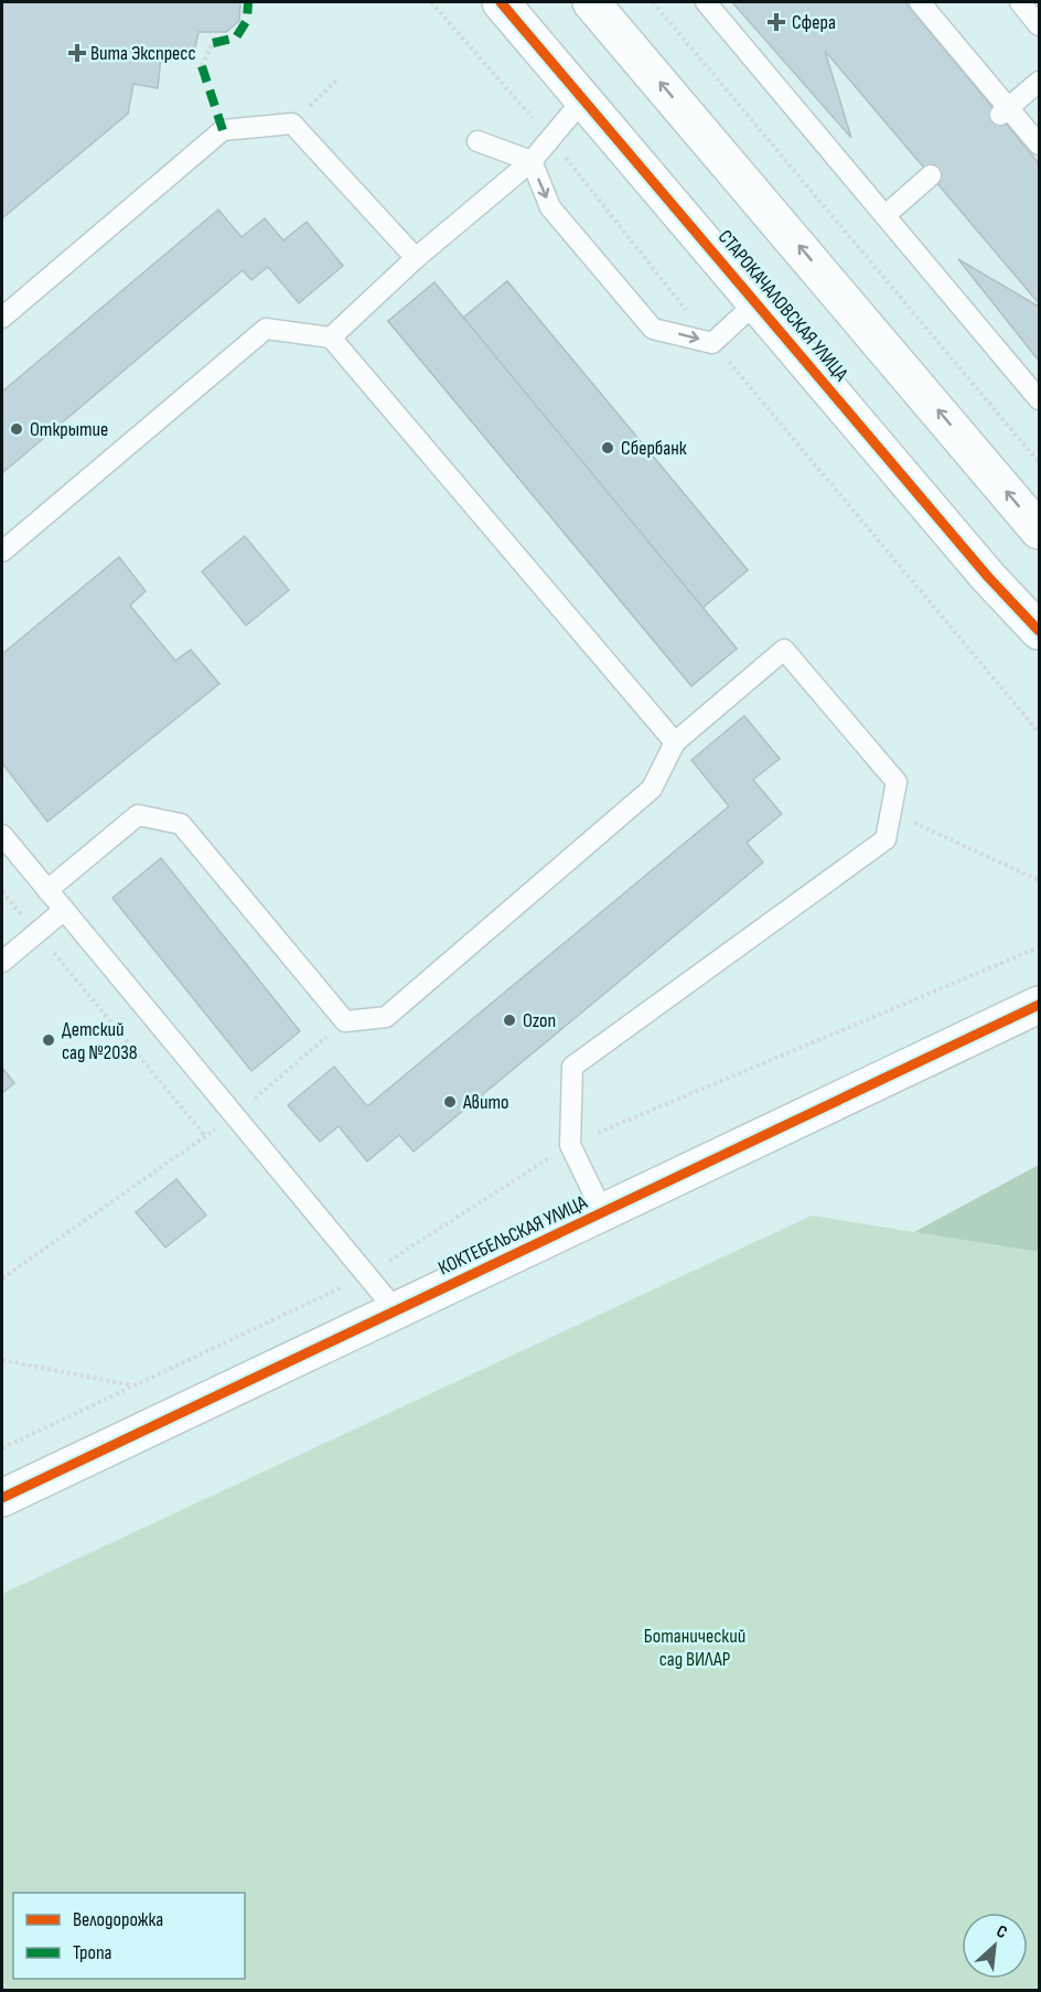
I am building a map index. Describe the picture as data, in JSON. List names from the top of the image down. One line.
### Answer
{"streets":{"street":["СТАРОКАЧАЛОВСКАЯ УЛИЦА","КОКТЕБЕЛЬСКАЯ УЛИЦА"]},"parks":["Ботанический сад ВИЛАР"],"places":{"health":["Сфера","Вита Экспресс"],"other":["Открытие","Сбербанк","Ozon","Детский сад №2038","Авито"]},"legend":["Велодорожка","Тропа"],"north":"top right"}
